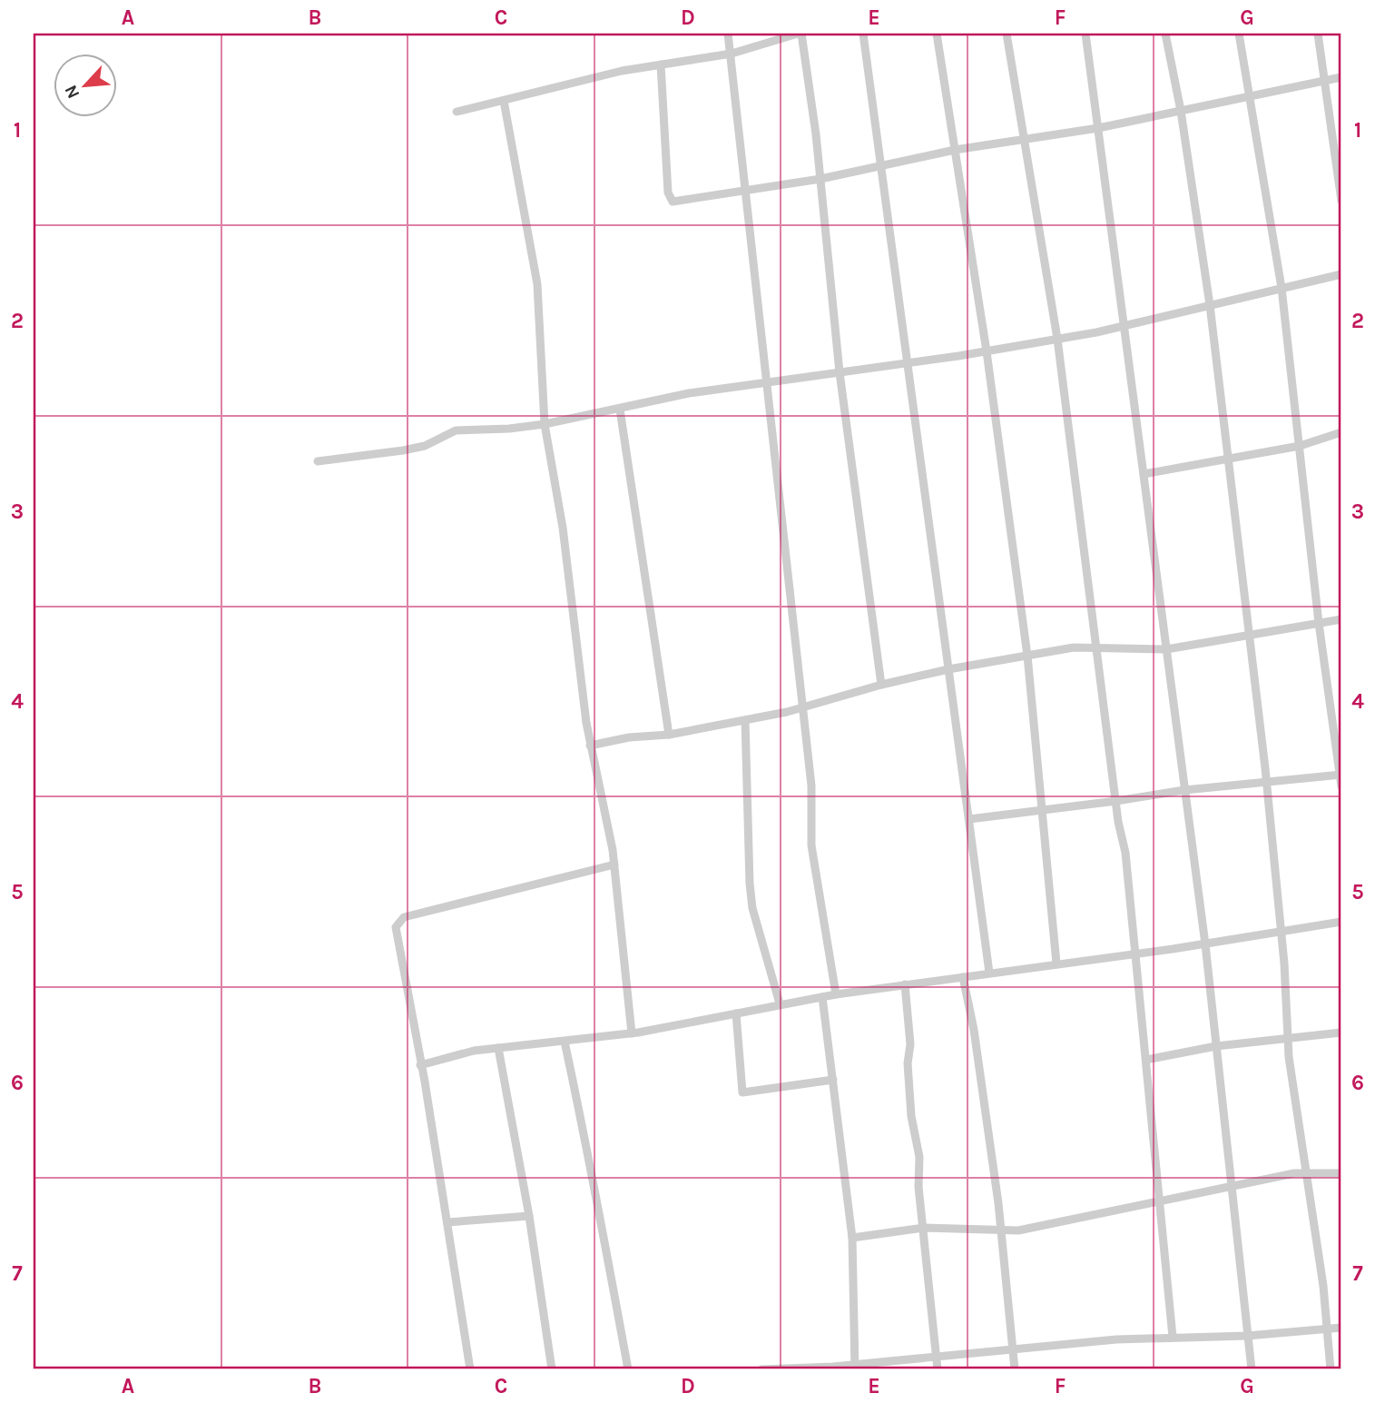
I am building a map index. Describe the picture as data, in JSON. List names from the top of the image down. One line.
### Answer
{"north":"bottom left","grid":{"columns":["A","B","C","D","E","F","G"],"rows":["1","2","3","4","5","6","7"]}}
